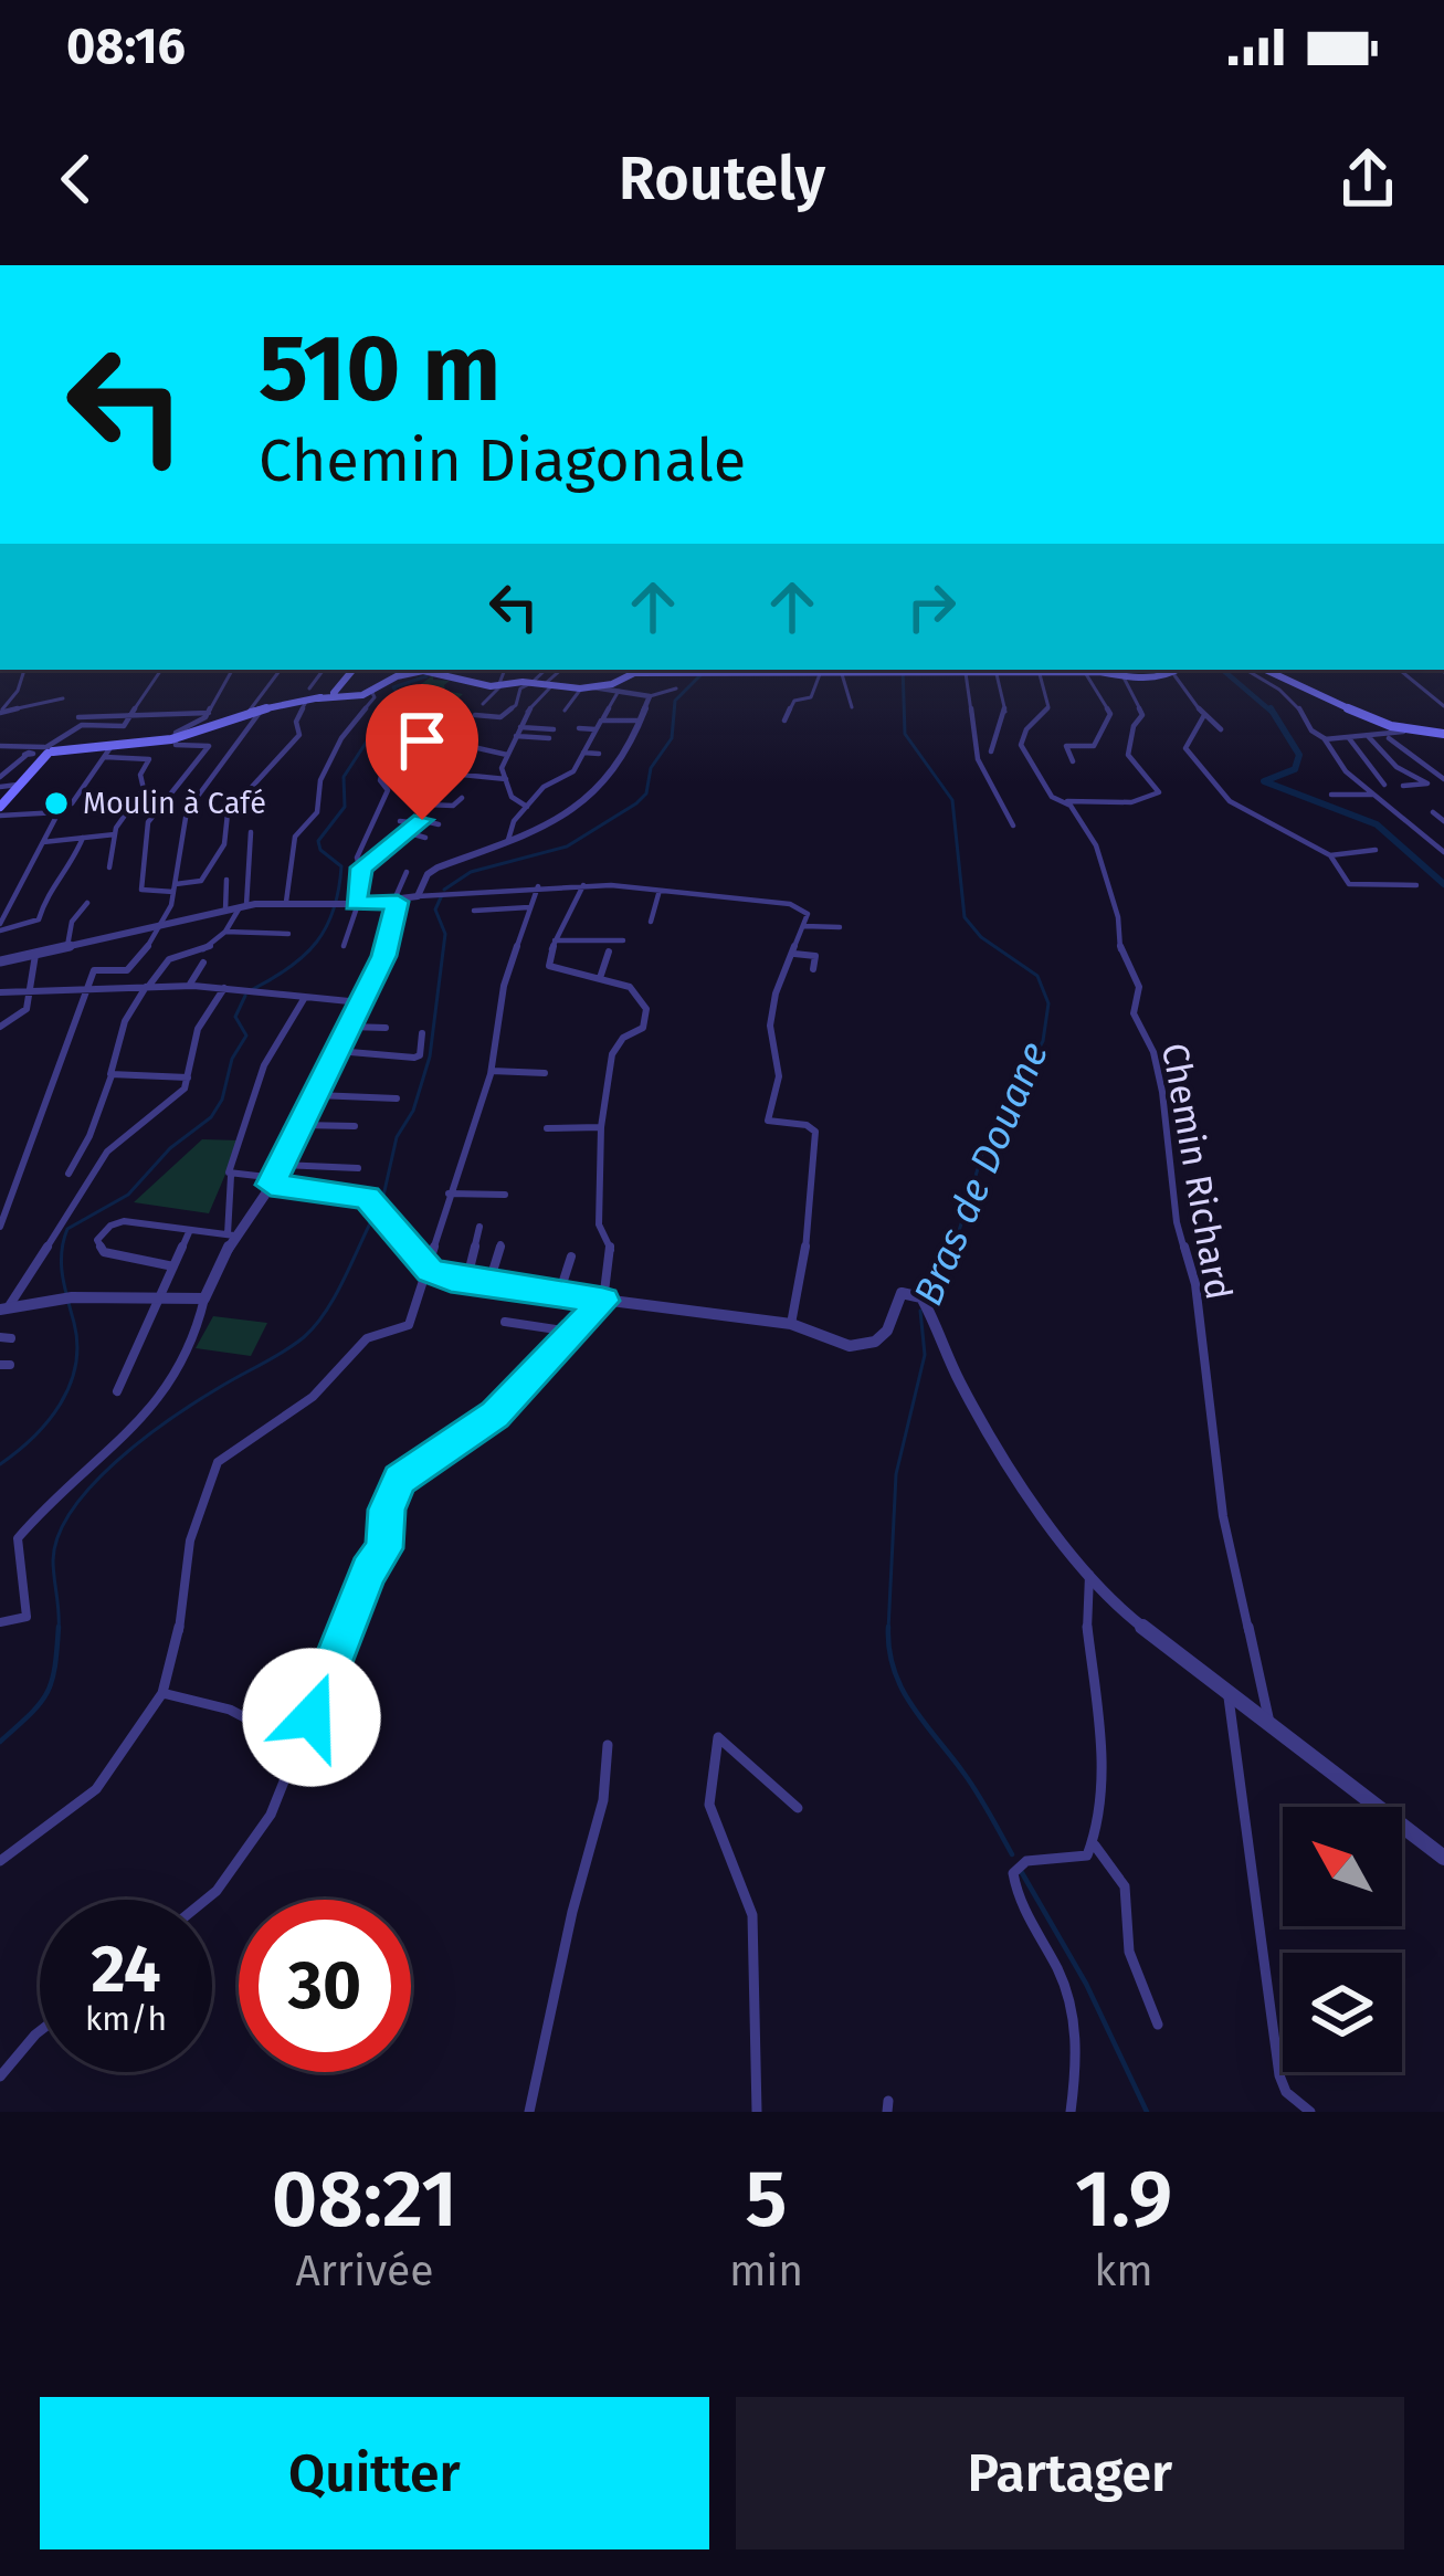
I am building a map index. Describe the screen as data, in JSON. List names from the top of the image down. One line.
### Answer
{"streets":{"street":["Chemin Richard"]},"water":["Bras de Douane"],"places":["Moulin à Café"],"north":"top left","page":{"status":"08:16","header":"Routely","turn":["510 m","Chemin Diagonale"],"speed":"24 km/h","limit":"30","eta":["08:21","Arrivée","5","min","1.9","km"],"buttons":["Quitter","Partager"]}}
